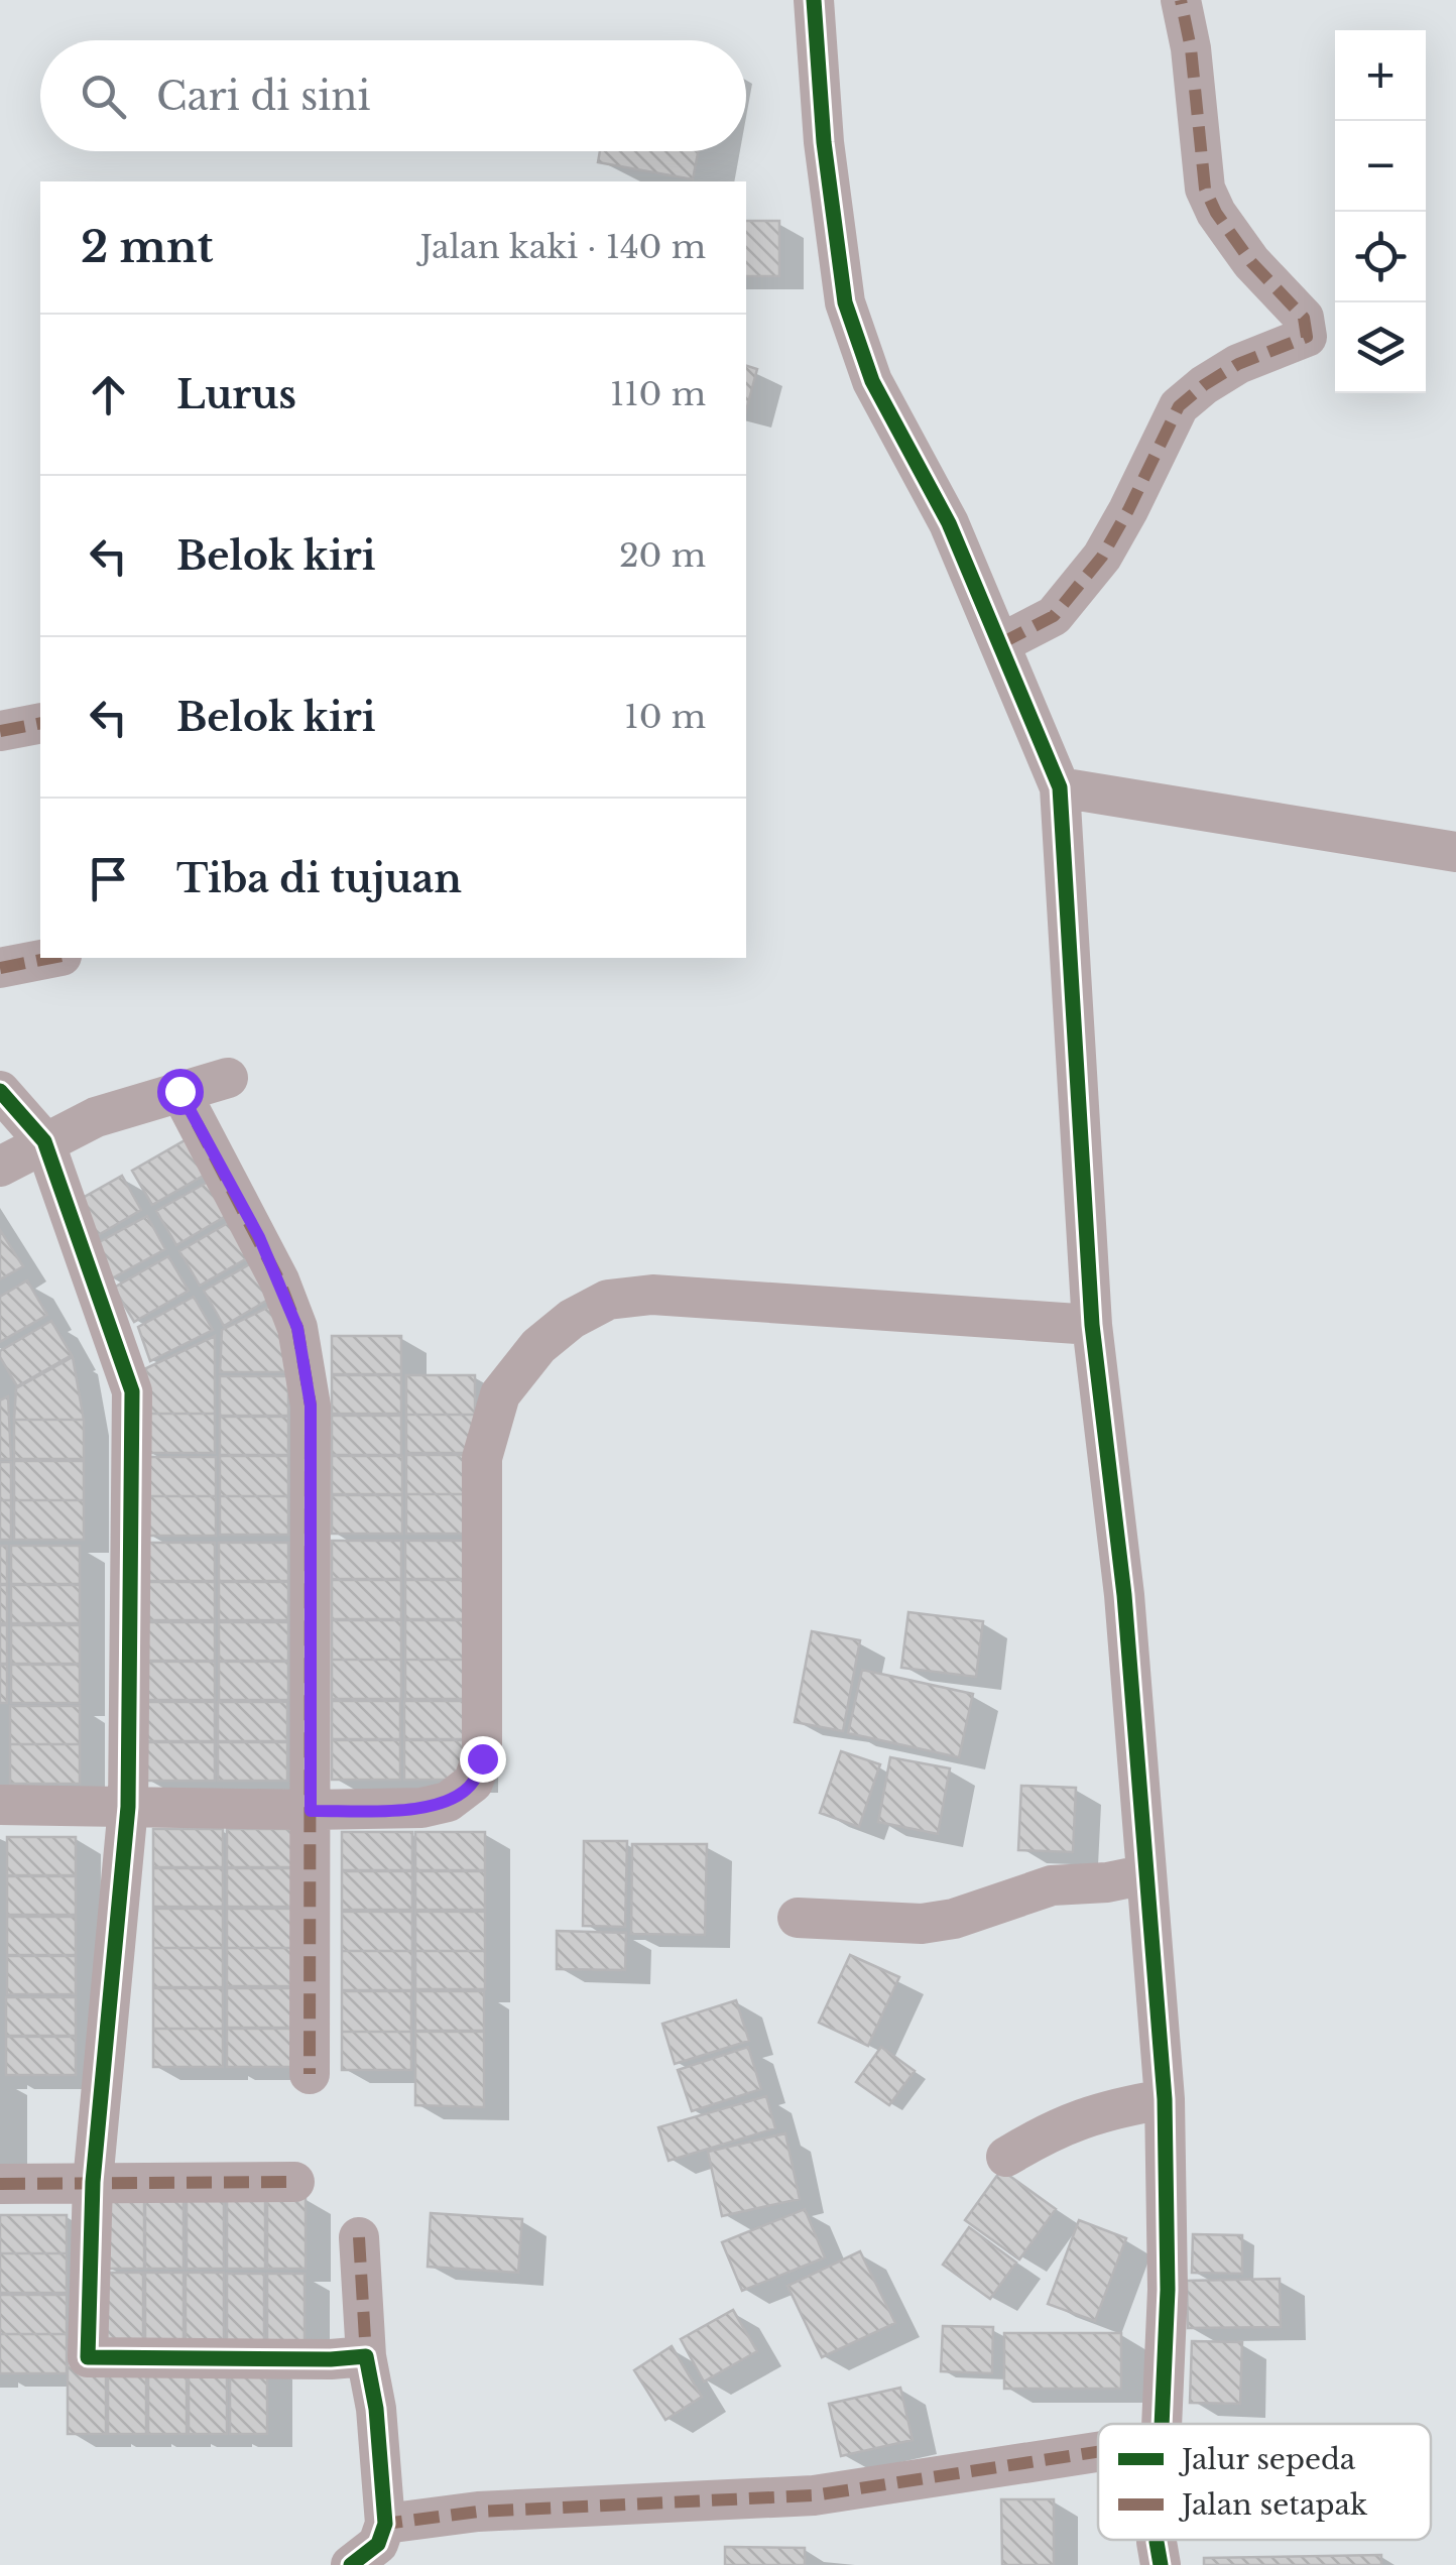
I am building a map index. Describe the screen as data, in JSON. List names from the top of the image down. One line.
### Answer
{"legend":["Jalur sepeda","Jalan setapak"],"page":{"map_buttons":["+","−"],"search":"Cari di sini","heading":["2 mnt","Jalan kaki · 140 m"],"list":[["Lurus","110 m"],["Belok kiri","20 m"],["Belok kiri","10 m"],"Tiba di tujuan"]}}
